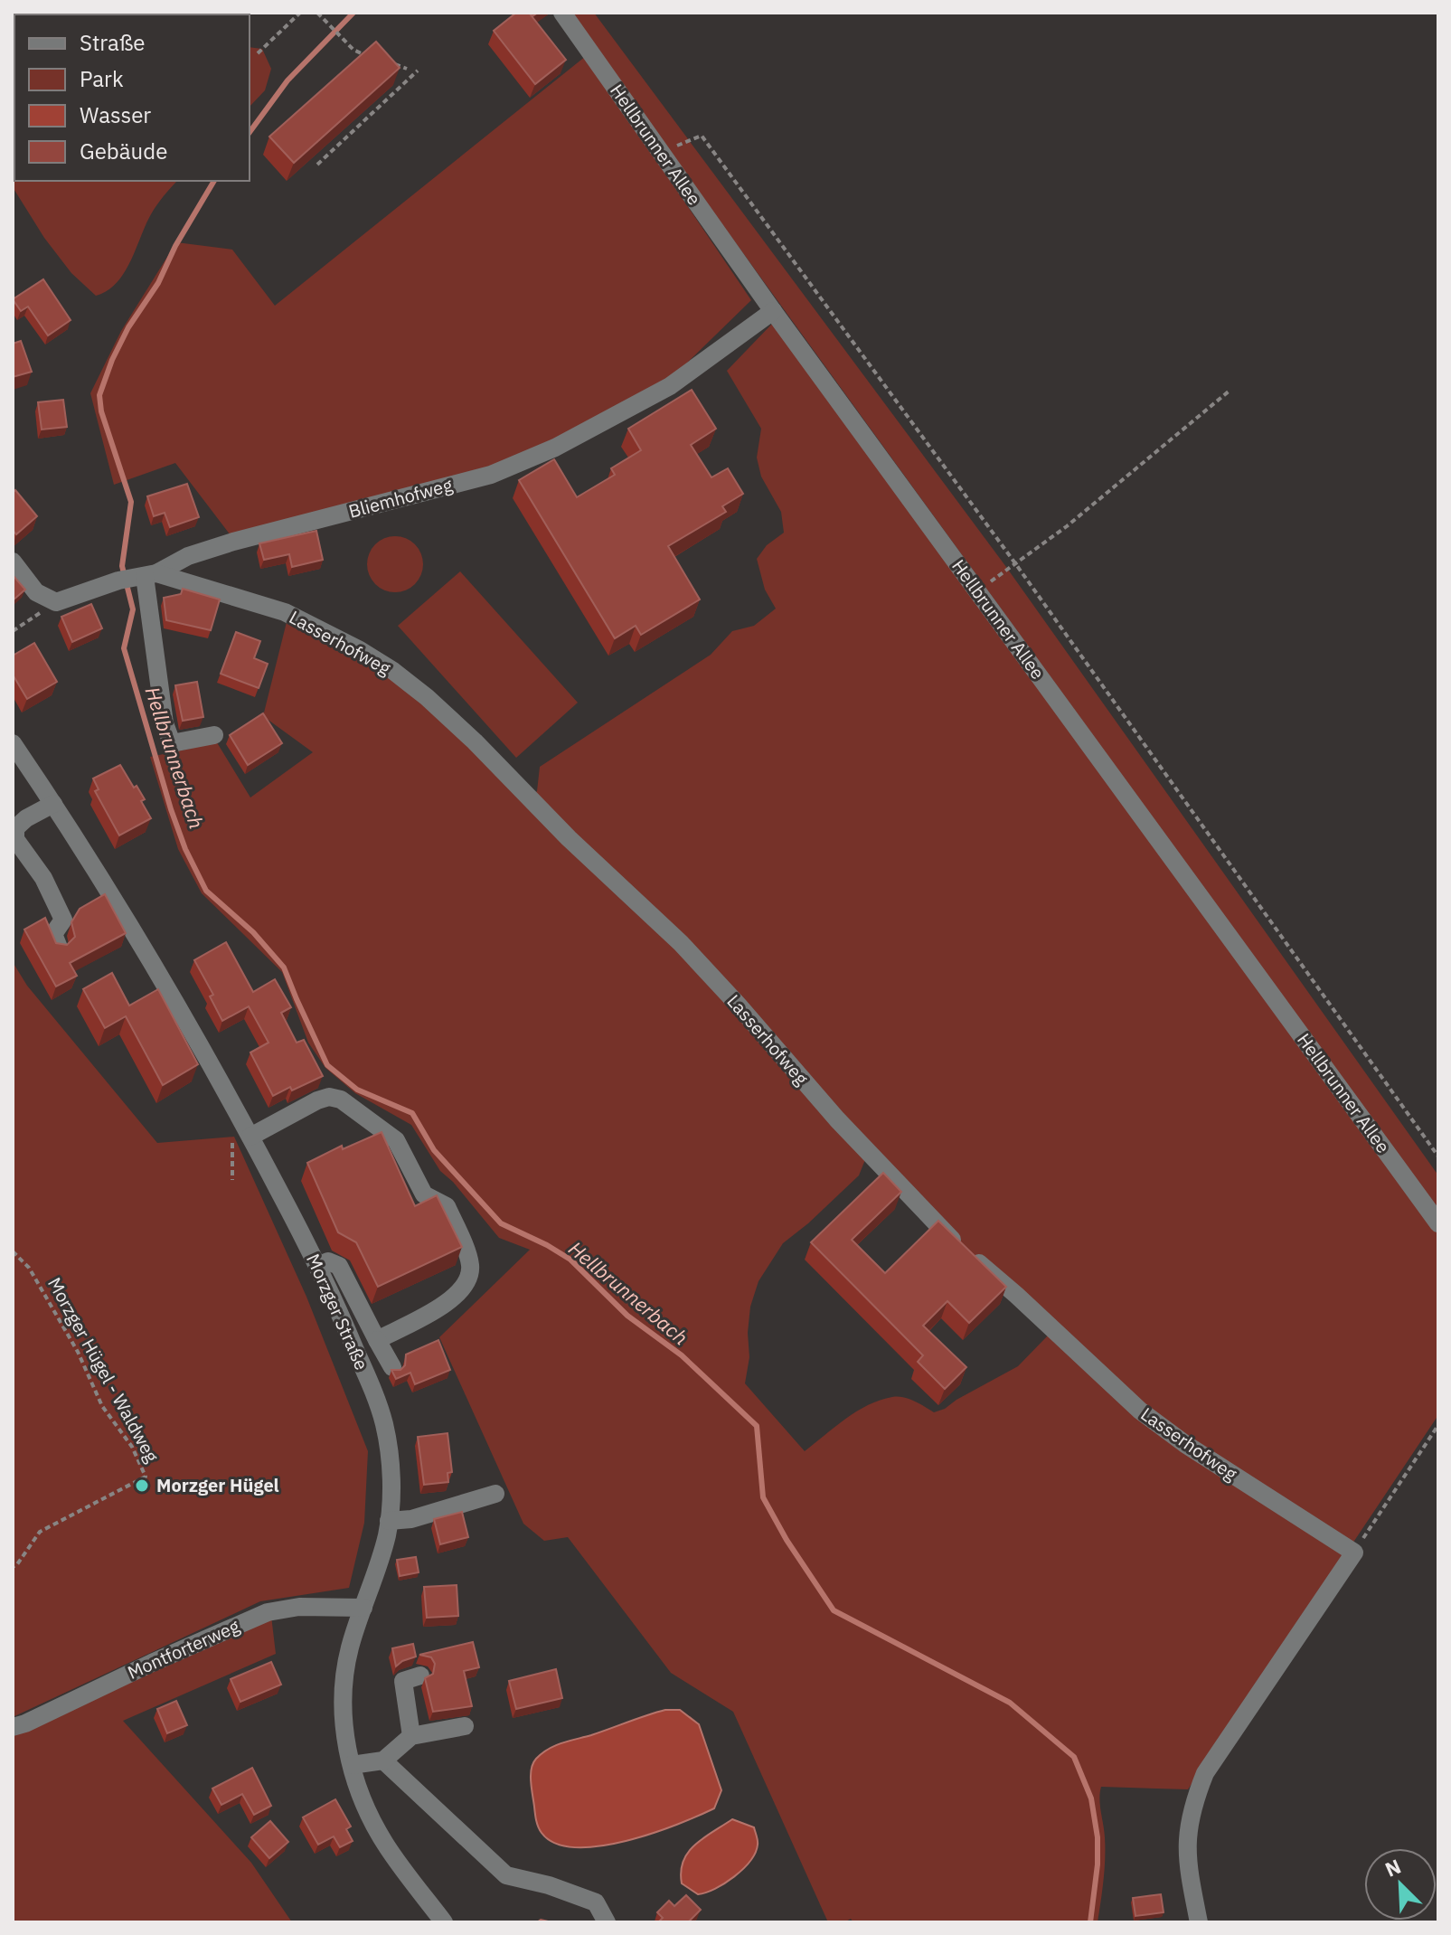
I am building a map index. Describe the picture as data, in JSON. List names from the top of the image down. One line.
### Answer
{"streets":{"street":["Hellbrunner Allee","Bliemhofweg","Lasserhofweg","Morzger Straße","Montforterweg"],"path":["Morzger Hügel - Waldweg"]},"crossings":[["Hellbrunner Allee","Bliemhofweg"],["Bliemhofweg","Lasserhofweg"],["Morzger Straße","Montforterweg"]],"water":["Hellbrunnerbach"],"places":["Morzger Hügel"],"legend":["Straße","Park","Wasser","Gebäude"],"north":"top left"}
